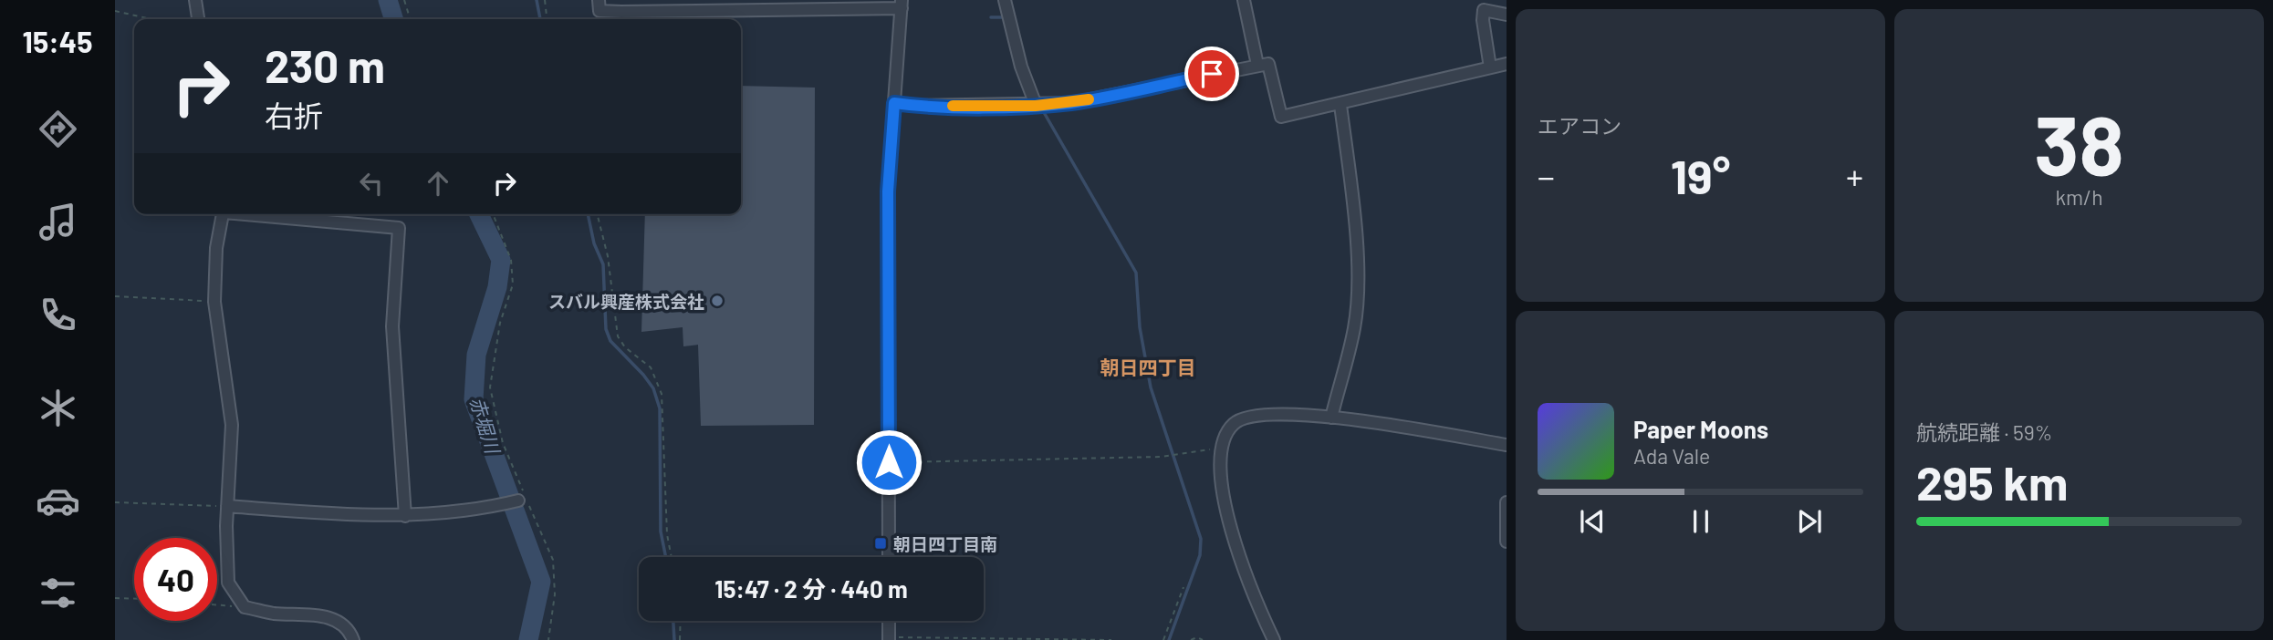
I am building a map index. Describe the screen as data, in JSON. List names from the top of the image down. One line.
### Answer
{"districts":["朝日四丁目"],"water":["赤堀川"],"places":{"other":["スバル興産株式会社"],"transit":["朝日四丁目南"]},"page":{"tabs":"15:45","tile":["エアコン",["38","km/h"],["航続距離 · 59%","295 km"]],"turn":["230 m","右折"],"heat":["−","19°","+"],"song":["Paper Moons","Ada Vale"],"limit":"40","trip":"15:47 · 2 分 · 440 m"}}
